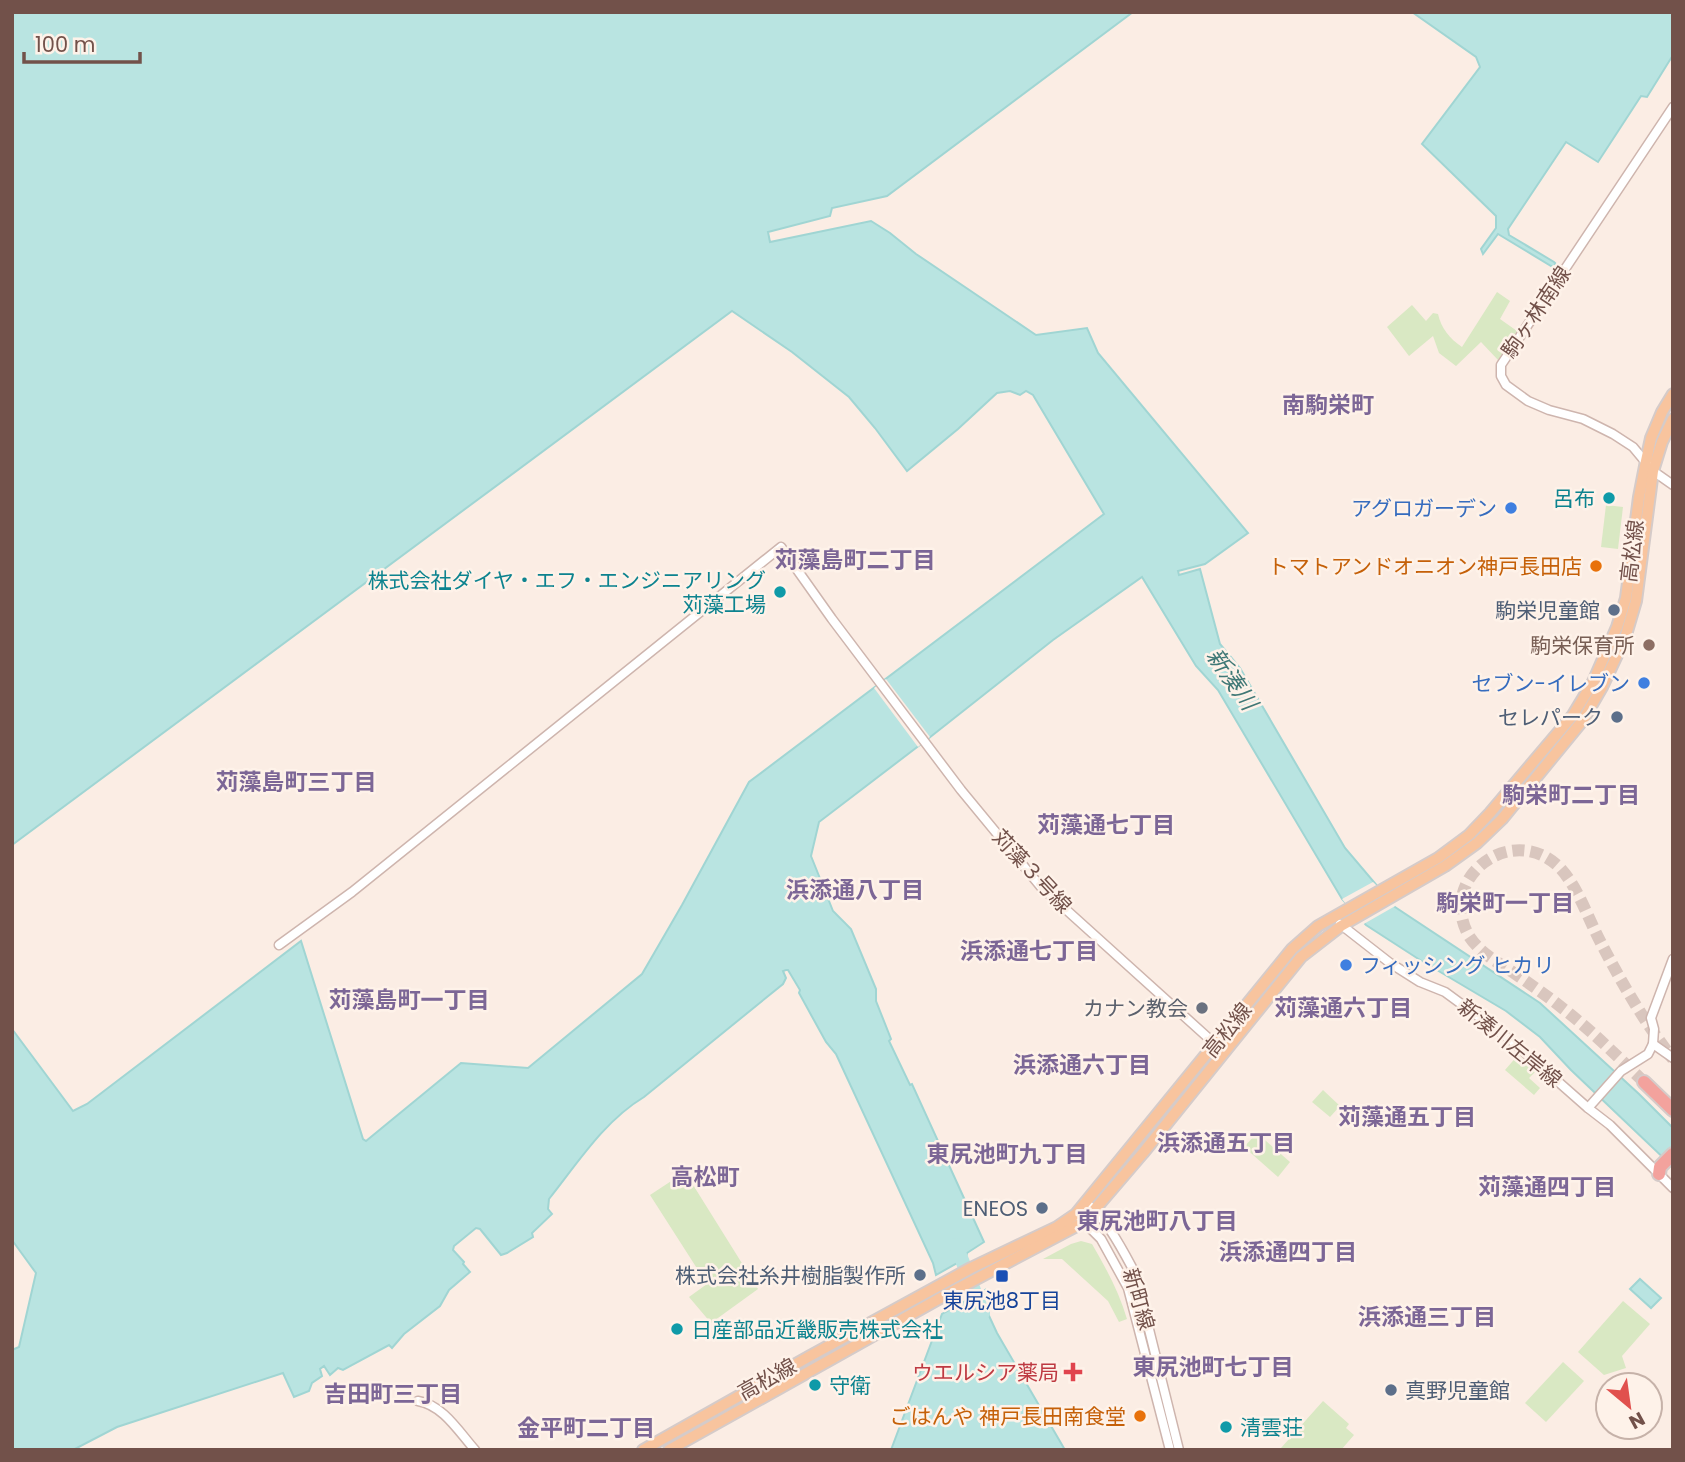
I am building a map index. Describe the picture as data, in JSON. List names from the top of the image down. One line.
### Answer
{"streets":{"main road":["高松線"],"street":["駒ヶ林南線","苅藻３号線","新湊川左岸線","新町線"]},"crossings":[["駒ヶ林南線","高松線"],["高松線","苅藻３号線"],["高松線","新湊川左岸線"],["高松線","新町線"]],"districts":["南駒栄町","苅藻島町二丁目","苅藻島町三丁目","駒栄町二丁目","苅藻通七丁目","浜添通八丁目","駒栄町一丁目","浜添通七丁目","苅藻島町一丁目","苅藻通六丁目","浜添通六丁目","苅藻通五丁目","浜添通五丁目","東尻池町九丁目","高松町","苅藻通四丁目","東尻池町八丁目","浜添通四丁目","浜添通三丁目","東尻池町七丁目","吉田町三丁目","金平町二丁目"],"water":["新湊川"],"places":{"other":["呂布","アグロガーデン","トマトアンドオニオン神戸長田店","株式会社ダイヤ・エフ・エンジニアリング 苅藻工場","駒栄児童館","駒栄保育所","セブン-イレブン","セレパーク","フィッシング ヒカリ","カナン教会","ENEOS","株式会社糸井樹脂製作所","日産部品近畿販売株式会社","守衛","真野児童館","ごはんや 神戸長田南食堂","清雲荘"],"transit":["東尻池8丁目"],"health":["ウエルシア薬局"]},"scale_bar":"100 m","north":"bottom right"}
